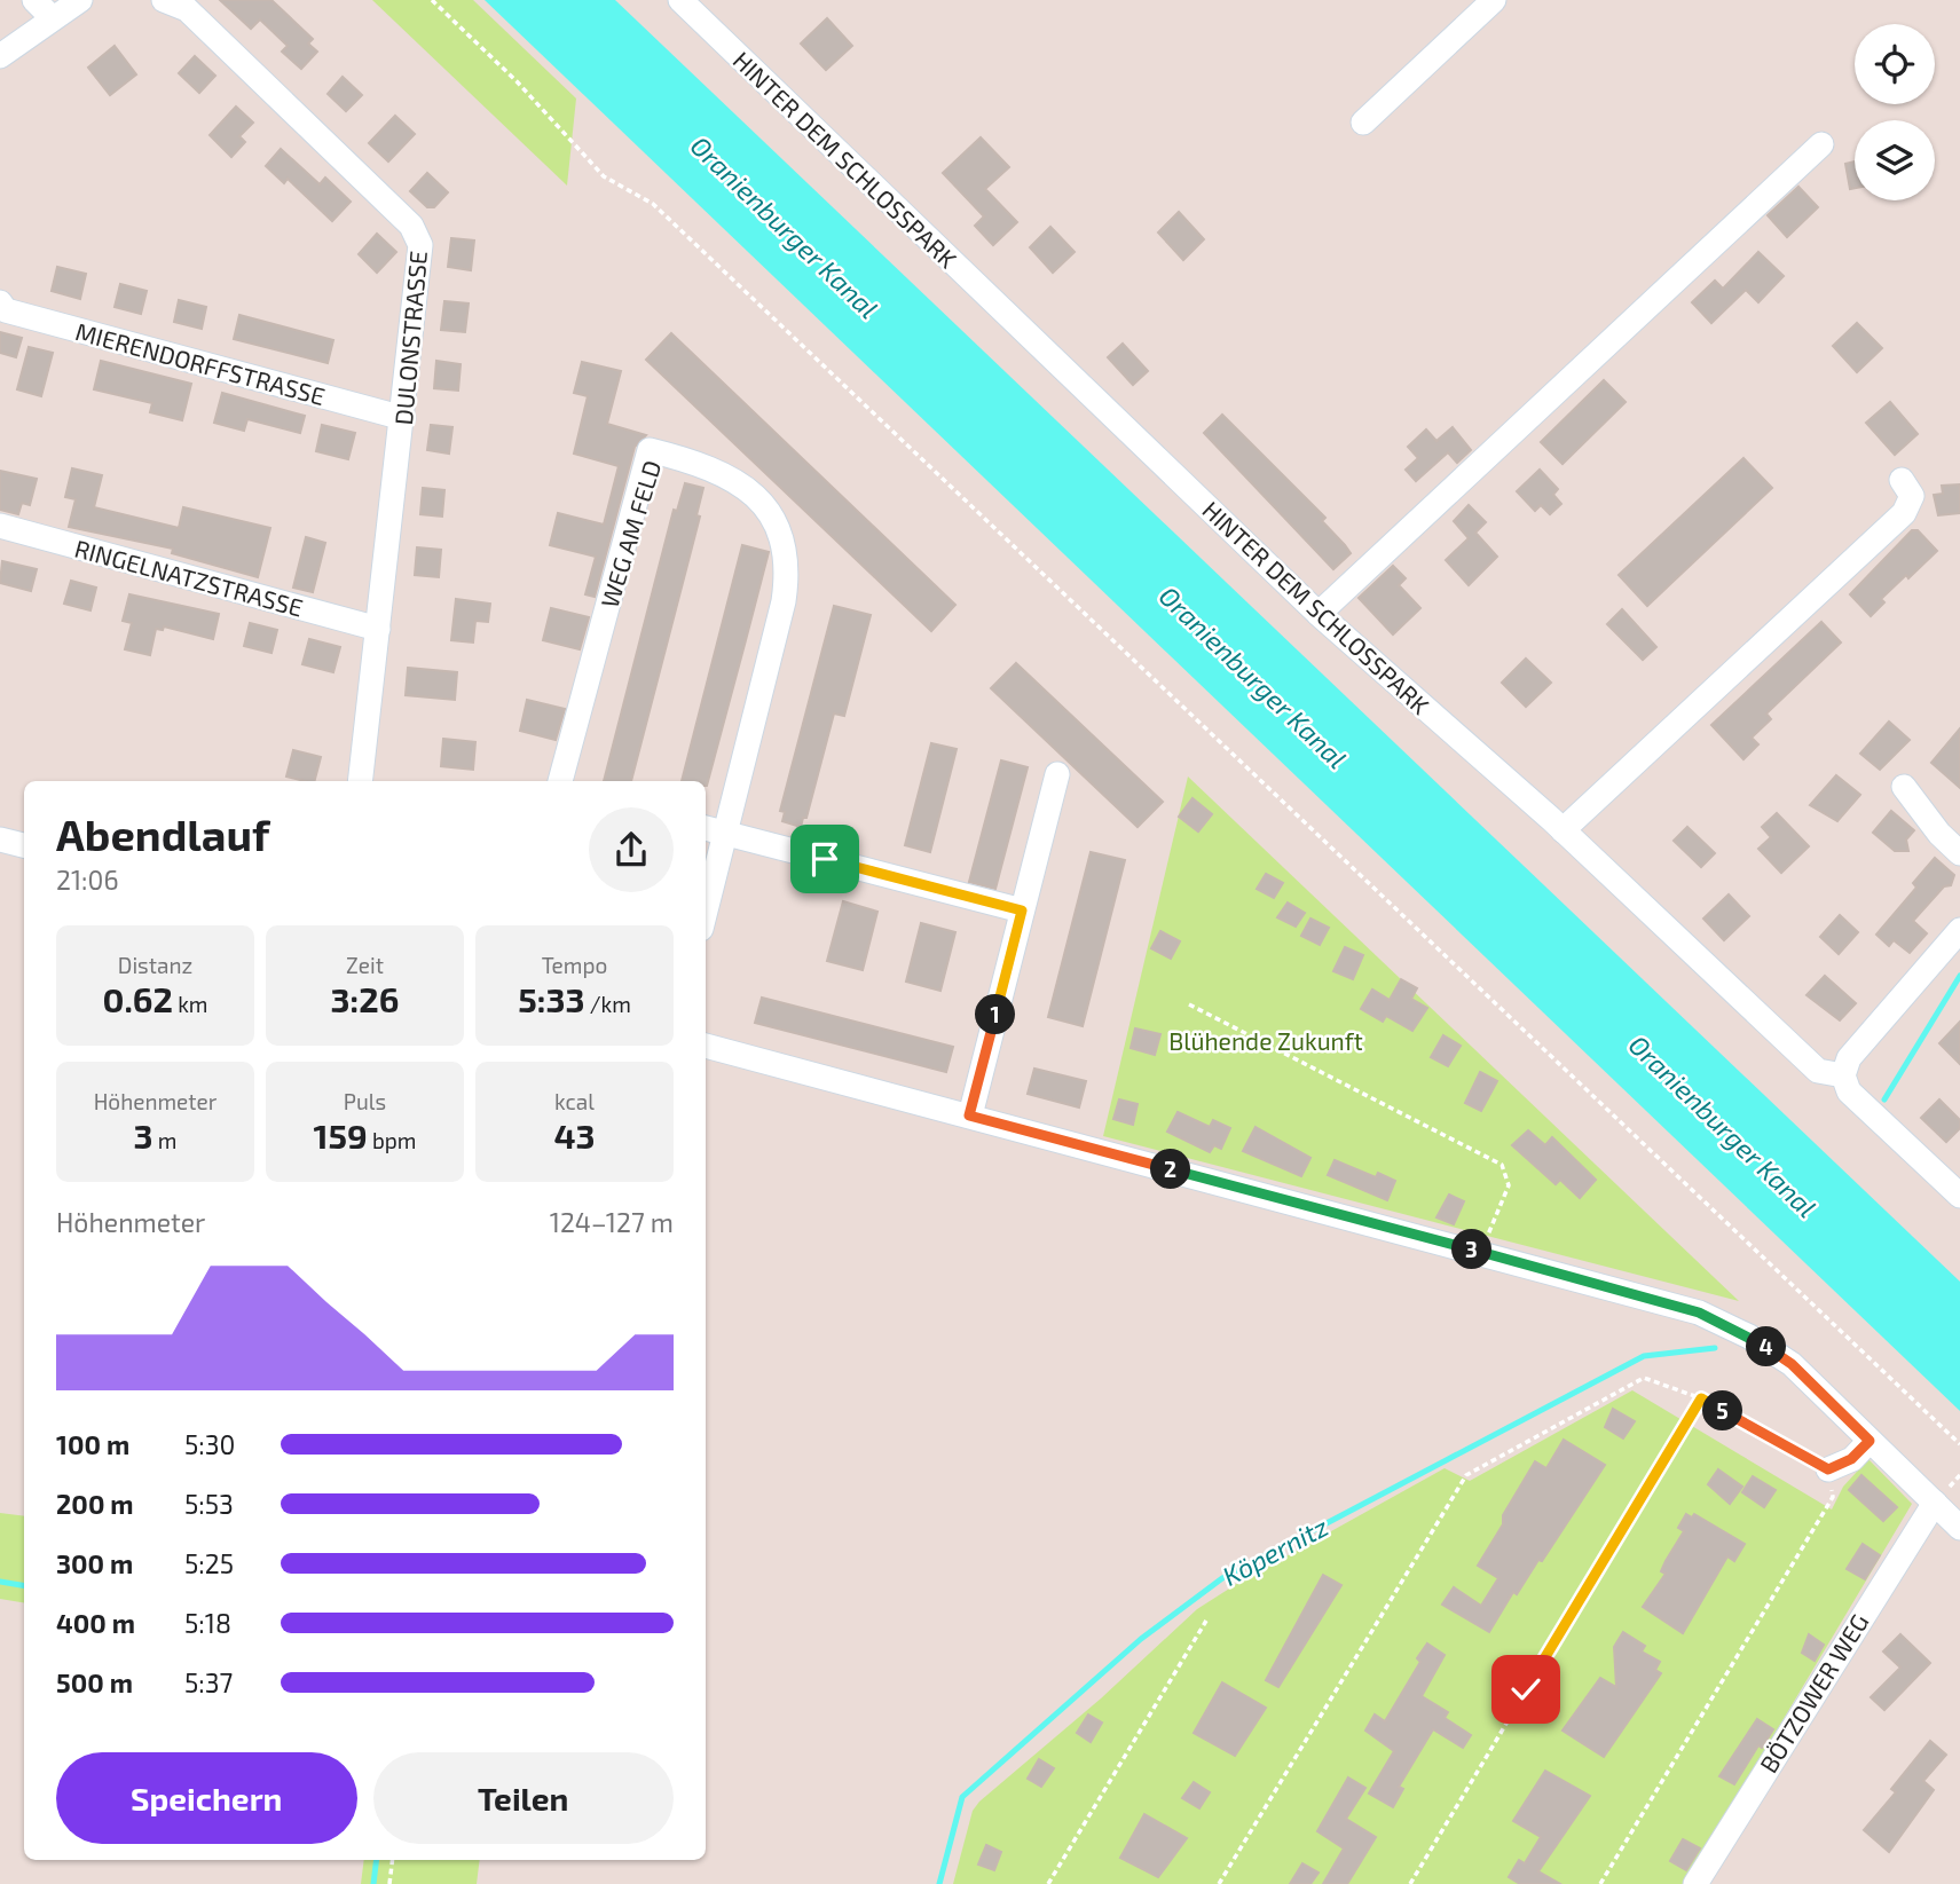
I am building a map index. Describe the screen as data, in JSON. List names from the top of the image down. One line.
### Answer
{"streets":{"street":["HINTER DEM SCHLOSSPARK","DULONSTRASSE","MIERENDORFFSTRASSE","WEG AM FELD","RINGELNATZSTRASSE","BÖTZOWER WEG"]},"crossings":[["DULONSTRASSE","MIERENDORFFSTRASSE"],["DULONSTRASSE","RINGELNATZSTRASSE"]],"water":["Oranienburger Kanal","Köpernitz"],"parks":["Blühende Zukunft"],"page":{"heading":["Abendlauf","21:06"],"stats":[["Distanz","0.62 km"],["Zeit","3:26"],["Tempo","5:33 /km"],["Höhenmeter","3 m"],["Puls","159 bpm"],["kcal","43"]],"pins":["1","2","3","4","5"],"chart":["Höhenmeter","124–127 m"],"list":[{"name":"100 m","note":"5:30"},{"name":"200 m","note":"5:53"},{"name":"300 m","note":"5:25"},{"name":"400 m","note":"5:18"},{"name":"500 m","note":"5:37"}],"buttons":["Speichern","Teilen"]}}
